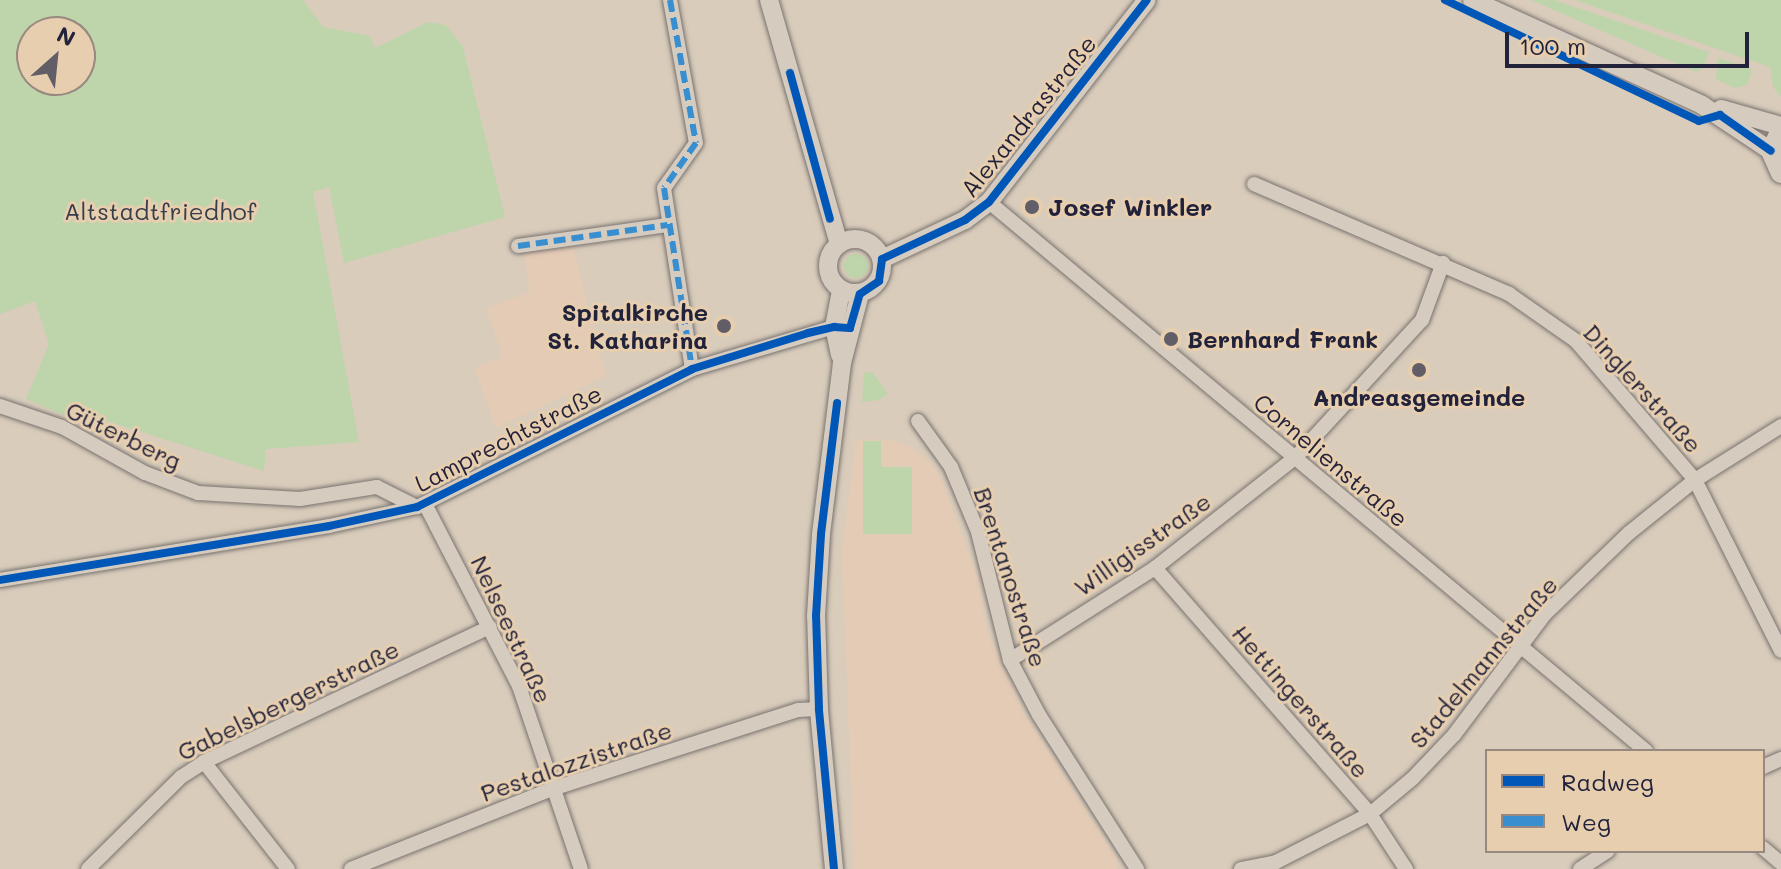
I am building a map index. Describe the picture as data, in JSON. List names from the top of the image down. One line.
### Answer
{"streets":{"street":["Alexandrastraße","Dinglerstraße","Güterberg","Lamprechtstraße","Cornelienstraße","Willigisstraße","Brentanostraße","Nelseestraße","Stadelmannstraße","Gabelsbergerstraße","Hettingerstraße","Pestalozzistraße"]},"crossings":[["Alexandrastraße","Cornelienstraße"],["Dinglerstraße","Willigisstraße"],["Dinglerstraße","Stadelmannstraße"],["Güterberg","Lamprechtstraße"],["Güterberg","Nelseestraße"],["Lamprechtstraße","Nelseestraße"],["Cornelienstraße","Willigisstraße"],["Cornelienstraße","Stadelmannstraße"],["Willigisstraße","Brentanostraße"],["Willigisstraße","Hettingerstraße"],["Nelseestraße","Gabelsbergerstraße"],["Nelseestraße","Pestalozzistraße"],["Stadelmannstraße","Hettingerstraße"]],"parks":["Altstadtfriedhof"],"places":["Josef Winkler","Spitalkirche St. Katharina","Bernhard Frank","Andreasgemeinde"],"legend":["Radweg","Weg"],"scale_bar":"100 m","north":"top right"}
